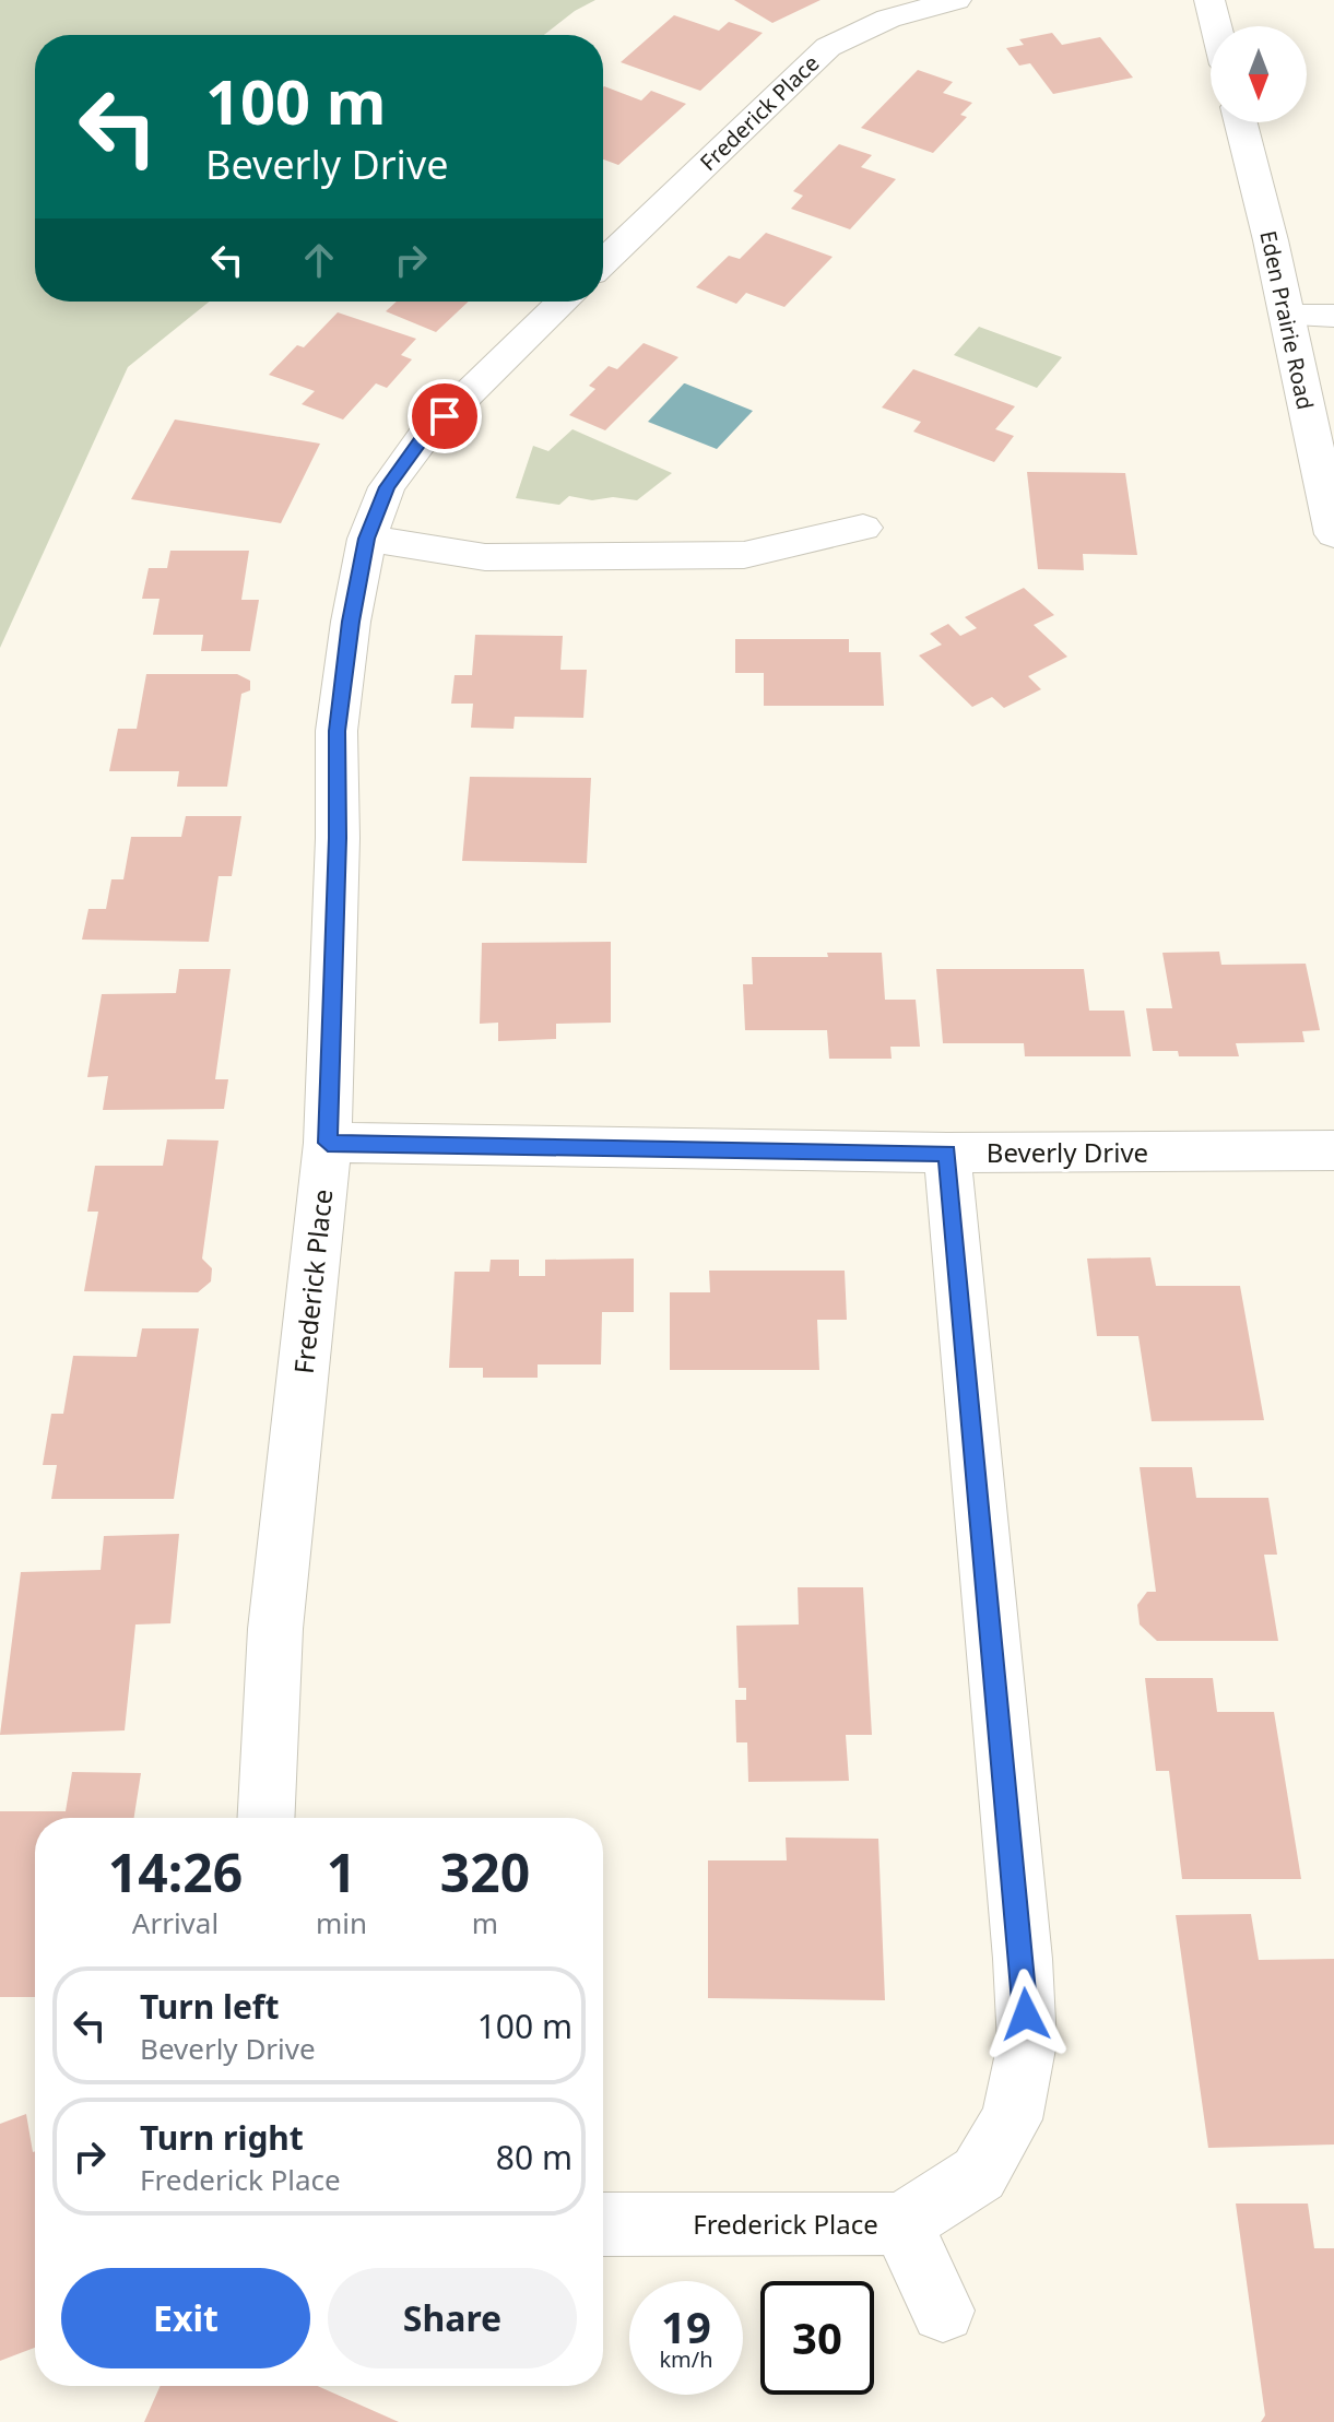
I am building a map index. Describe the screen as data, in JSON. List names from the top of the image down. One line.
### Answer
{"streets":{"street":["Frederick Place","Eden Prairie Road","Beverly Drive"]},"crossings":[["Frederick Place","Beverly Drive"]],"north":"bottom","page":{"turn":["100 m","Beverly Drive"],"eta":["14:26","Arrival","1","min","320","m"],"list":[{"name":"Turn left","note":"Beverly Drive","value":"100 m"},{"name":"Turn right","note":"Frederick Place","value":"80 m"}],"buttons":["Exit","Share"],"speed":"19 km/h","limit":"30"}}
